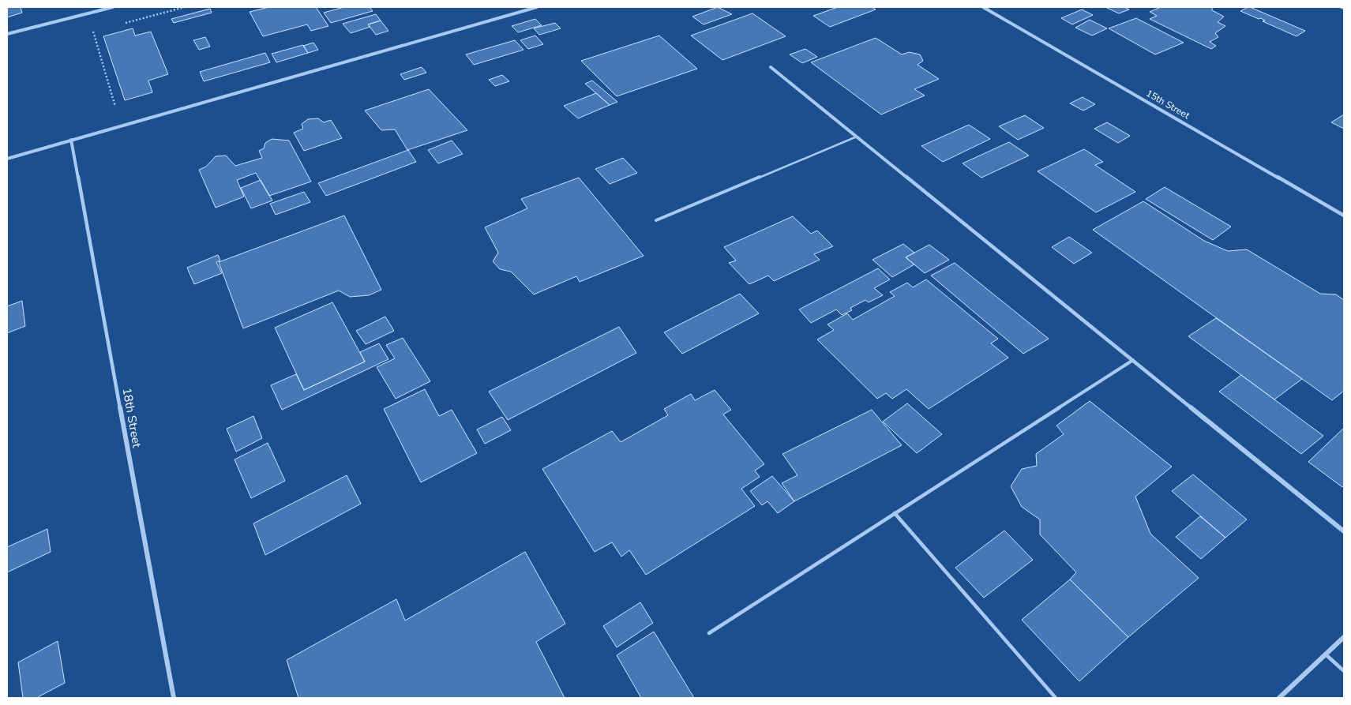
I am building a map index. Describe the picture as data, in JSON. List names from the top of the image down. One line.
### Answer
{"streets":{"street":["15th Street","18th Street"]}}
